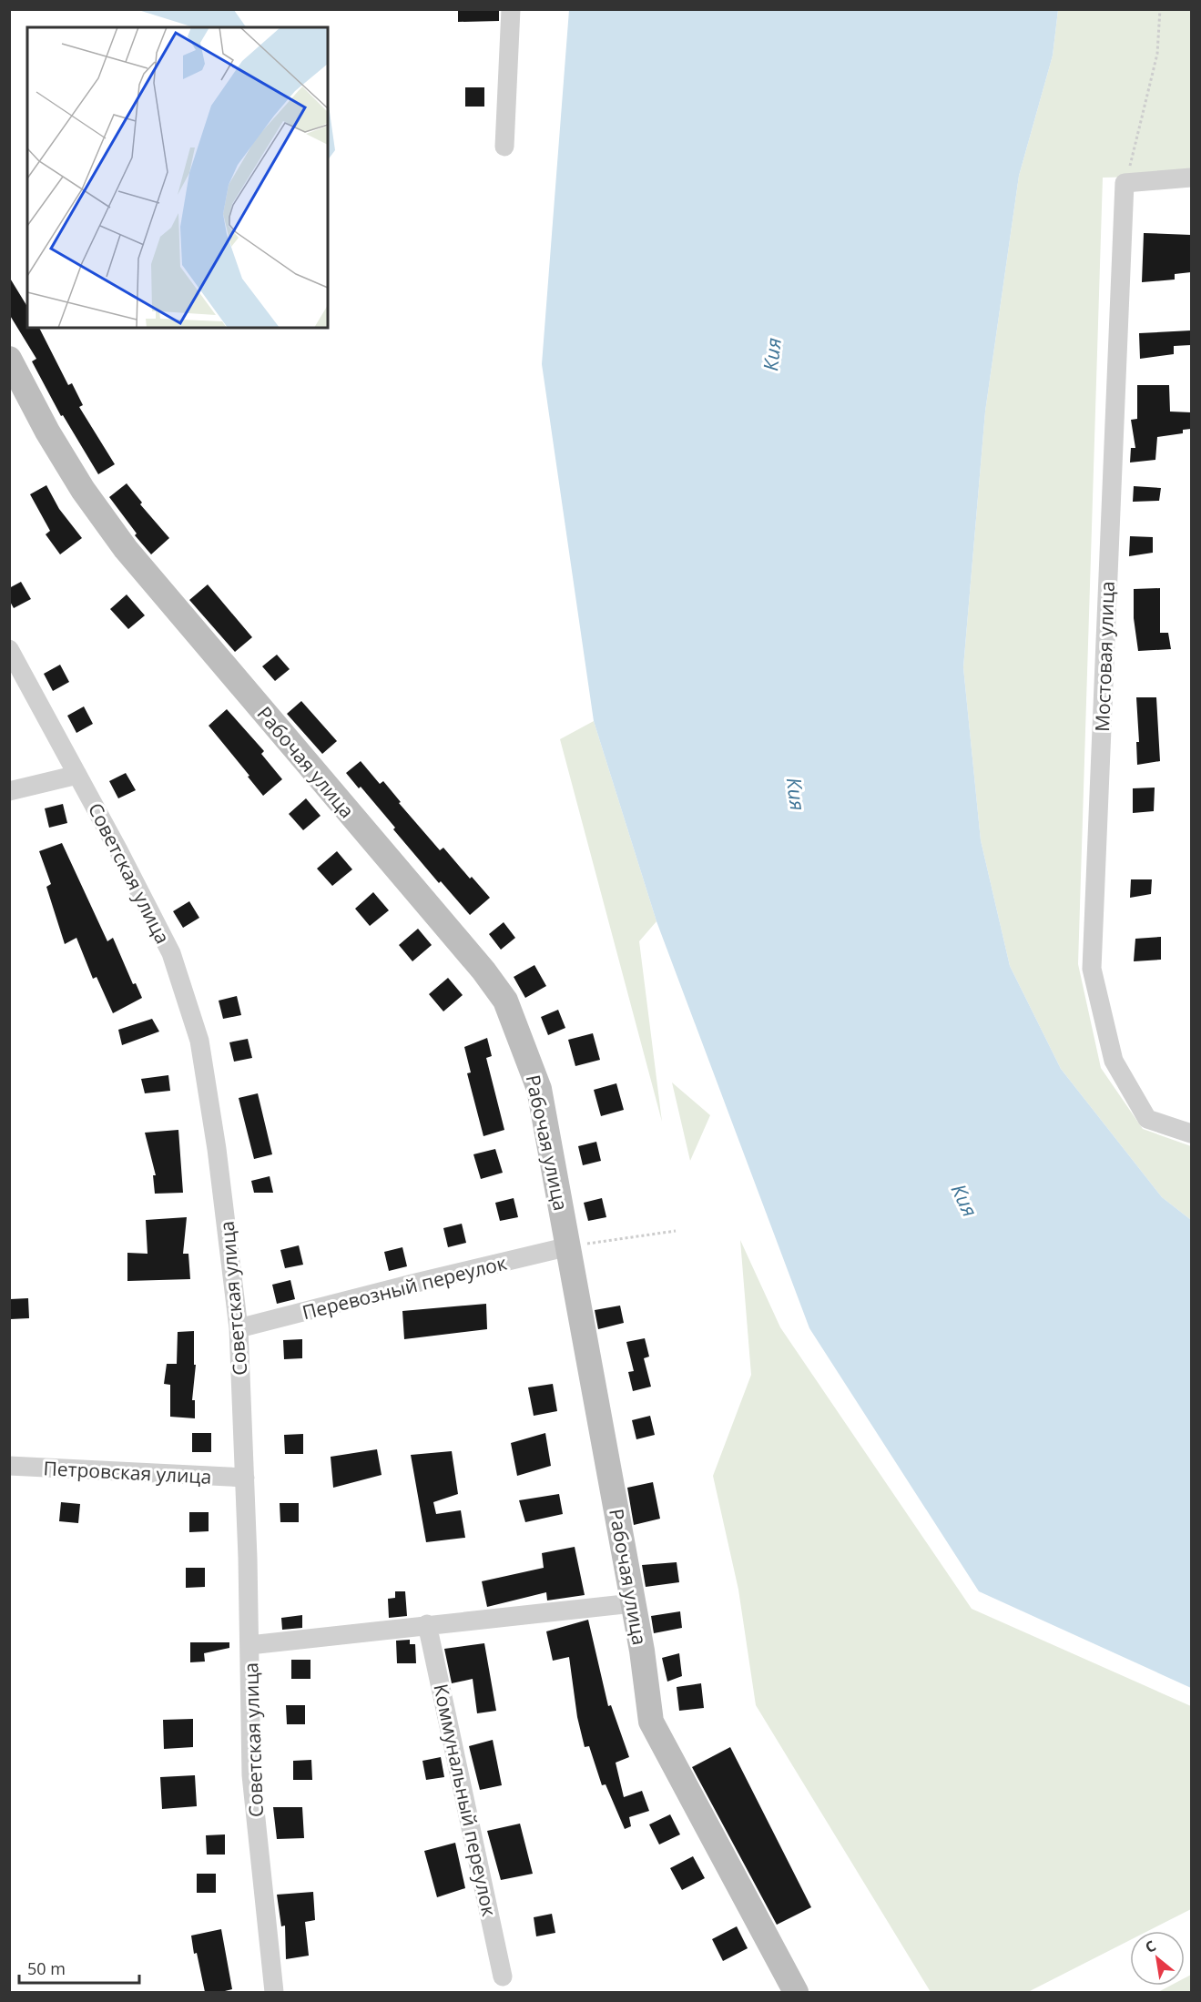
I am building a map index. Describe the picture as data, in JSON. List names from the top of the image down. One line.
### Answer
{"streets":{"main road":["Рабочая улица"],"street":["Мостовая улица","Советская улица","Перевозный переулок","Петровская улица","Коммунальный переулок"]},"crossings":[["Рабочая улица","Перевозный переулок"],["Советская улица","Перевозный переулок"],["Советская улица","Петровская улица"]],"water":["Кия"],"scale_bar":"50 m","north":"top left"}
